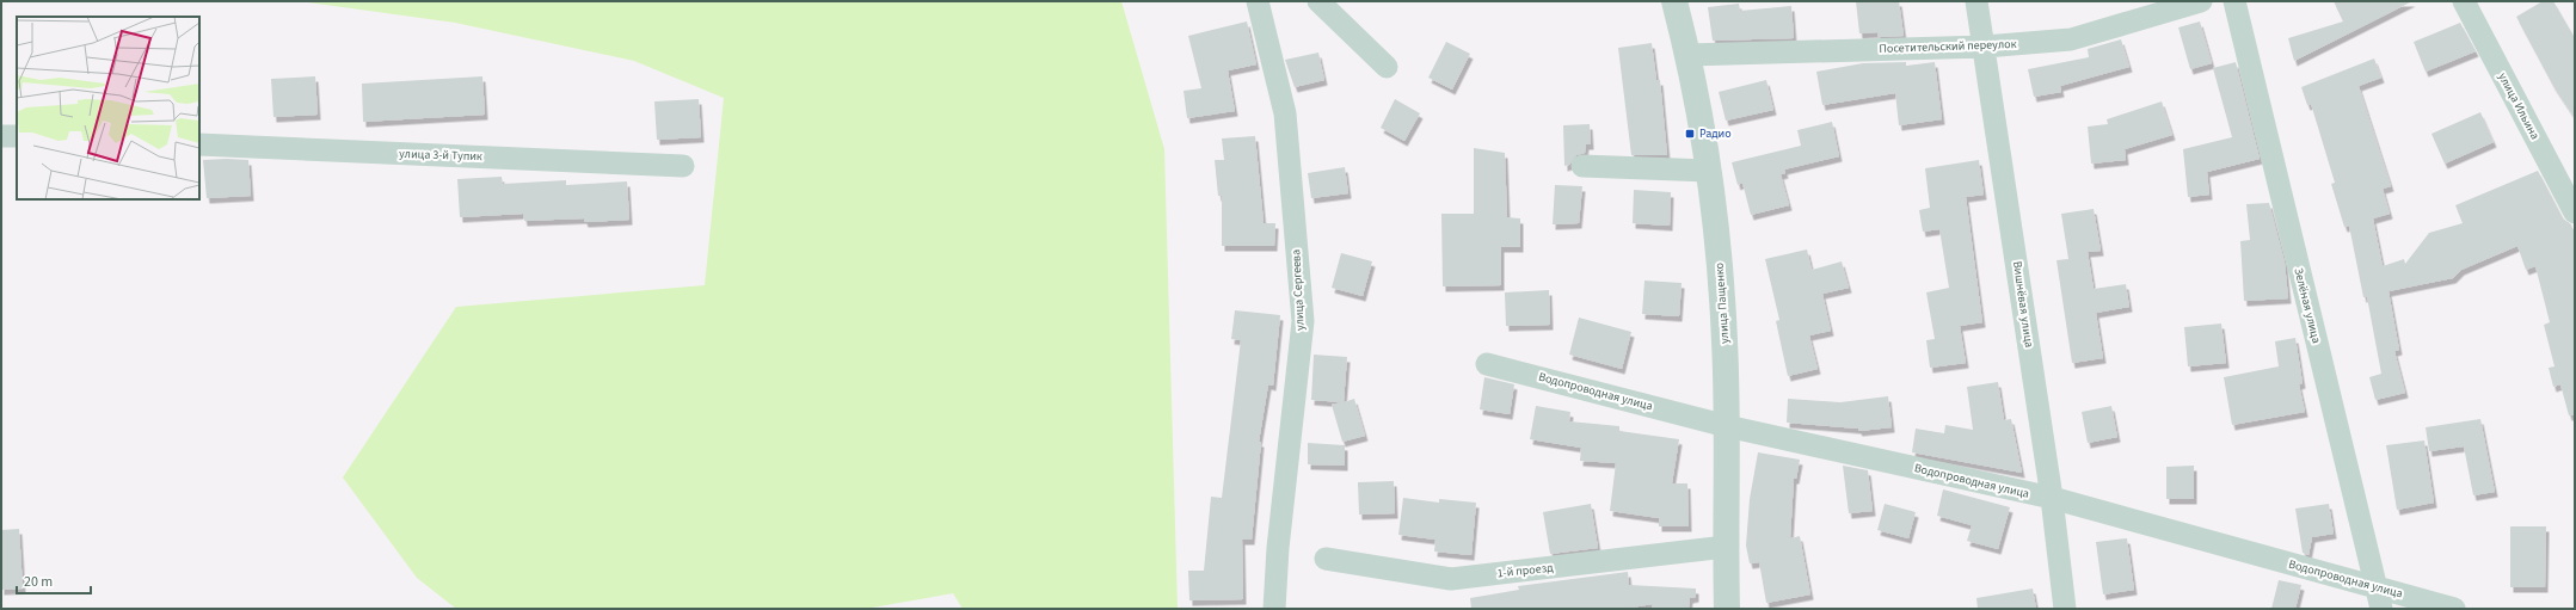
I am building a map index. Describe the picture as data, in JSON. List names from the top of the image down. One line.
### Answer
{"streets":{"street":["Посетительский переулок","улица Ильина","улица 3-й Тупик","улица Сергеева","улица Пащенко","Вишнёвая улица","Зелёная улица","Водопроводная улица","1-й проезд"]},"crossings":[["Посетительский переулок","улица Пащенко"],["Посетительский переулок","Вишнёвая улица"],["улица Пащенко","Водопроводная улица"],["улица Пащенко","1-й проезд"],["Вишнёвая улица","Водопроводная улица"],["Зелёная улица","Водопроводная улица"]],"places":{"transit":["Радио"]},"scale_bar":"20 m"}
